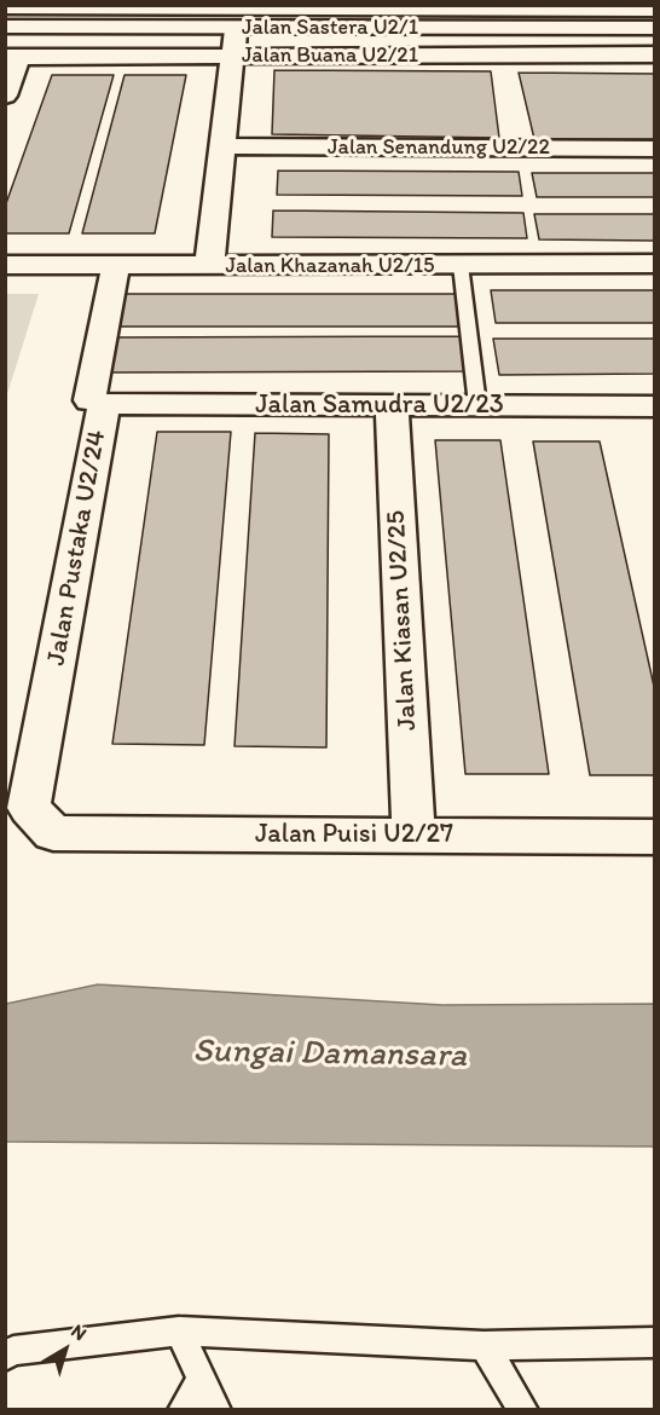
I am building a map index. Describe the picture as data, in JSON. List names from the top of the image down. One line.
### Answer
{"streets":{"street":["Jalan Sastera U2/1","Jalan Buana U2/21","Jalan Senandung U2/22","Jalan Khazanah U2/15","Jalan Samudra U2/23","Jalan Pustaka U2/24","Jalan Kiasan U2/25","Jalan Puisi U2/27"]},"crossings":[["Jalan Khazanah U2/15","Jalan Pustaka U2/24"],["Jalan Samudra U2/23","Jalan Pustaka U2/24"],["Jalan Samudra U2/23","Jalan Kiasan U2/25"],["Jalan Pustaka U2/24","Jalan Puisi U2/27"],["Jalan Kiasan U2/25","Jalan Puisi U2/27"]],"water":["Sungai Damansara"],"north":"top right"}
